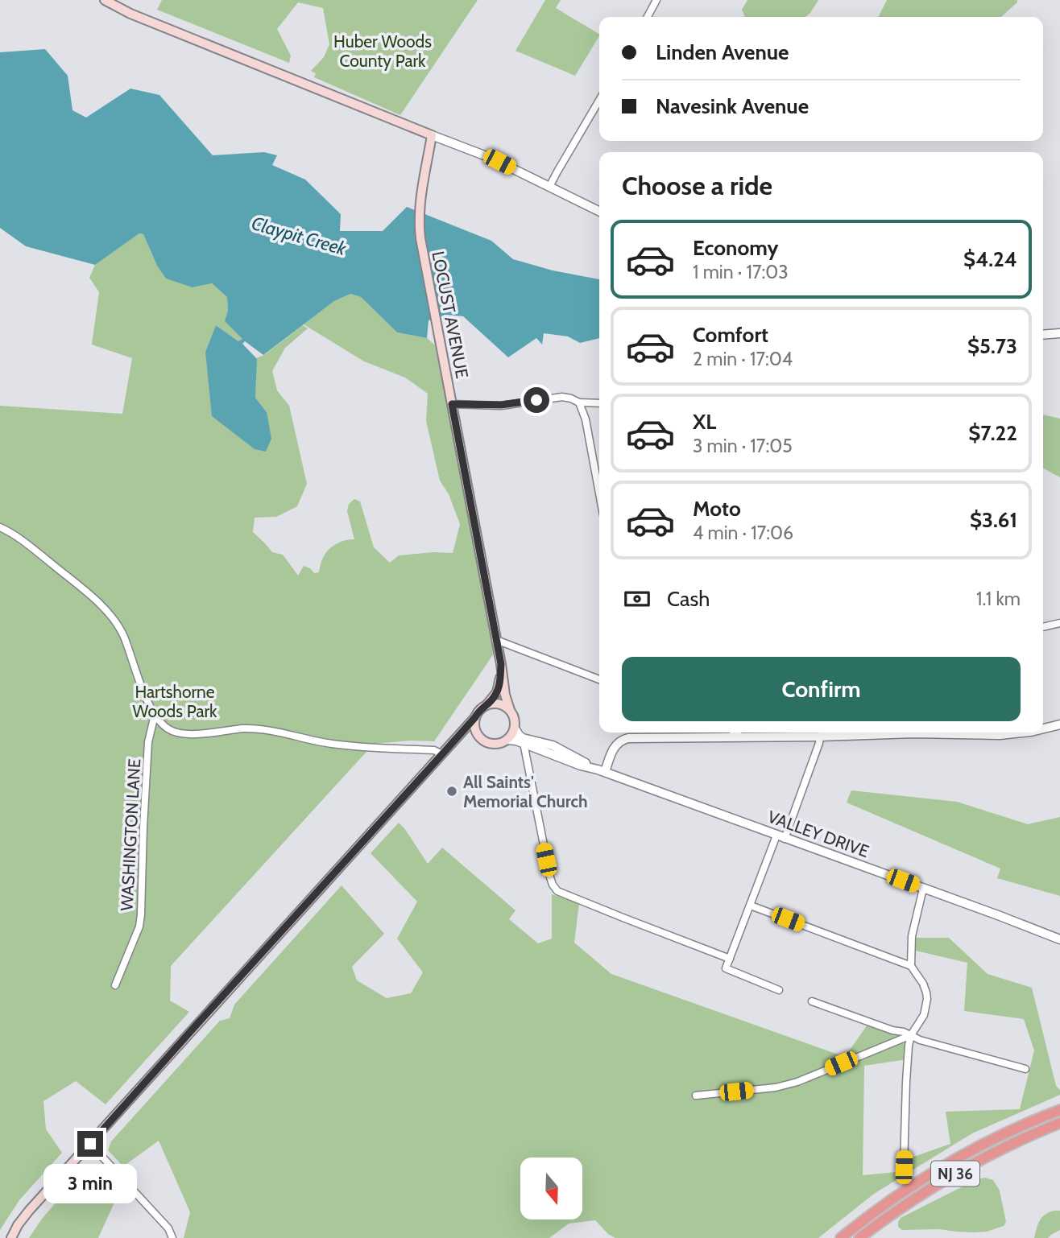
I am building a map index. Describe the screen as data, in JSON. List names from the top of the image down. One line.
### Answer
{"streets":{"highway":["NJ 36"],"main road":["LOCUST AVENUE"],"street":["VALLEY DRIVE","WASHINGTON LANE"]},"crossings":[["LOCUST AVENUE","VALLEY DRIVE"]],"water":["Claypit Creek"],"parks":["Huber Woods County Park","Hartshorne Woods Park"],"places":["All Saints' Memorial Church"],"north":"bottom","page":{"banner":["Linden Avenue","Navesink Avenue"],"heading":"Choose a ride","list":[{"name":"Economy","note":"1 min · 17:03","value":"$4.24"},{"name":"Comfort","note":"2 min · 17:04","value":"$5.73"},{"name":"XL","note":"3 min · 17:05","value":"$7.22"},{"name":"Moto","note":"4 min · 17:06","value":"$3.61"}],"pay":["Cash","1.1 km"],"buttons":"Confirm","bubble":"3 min"}}
